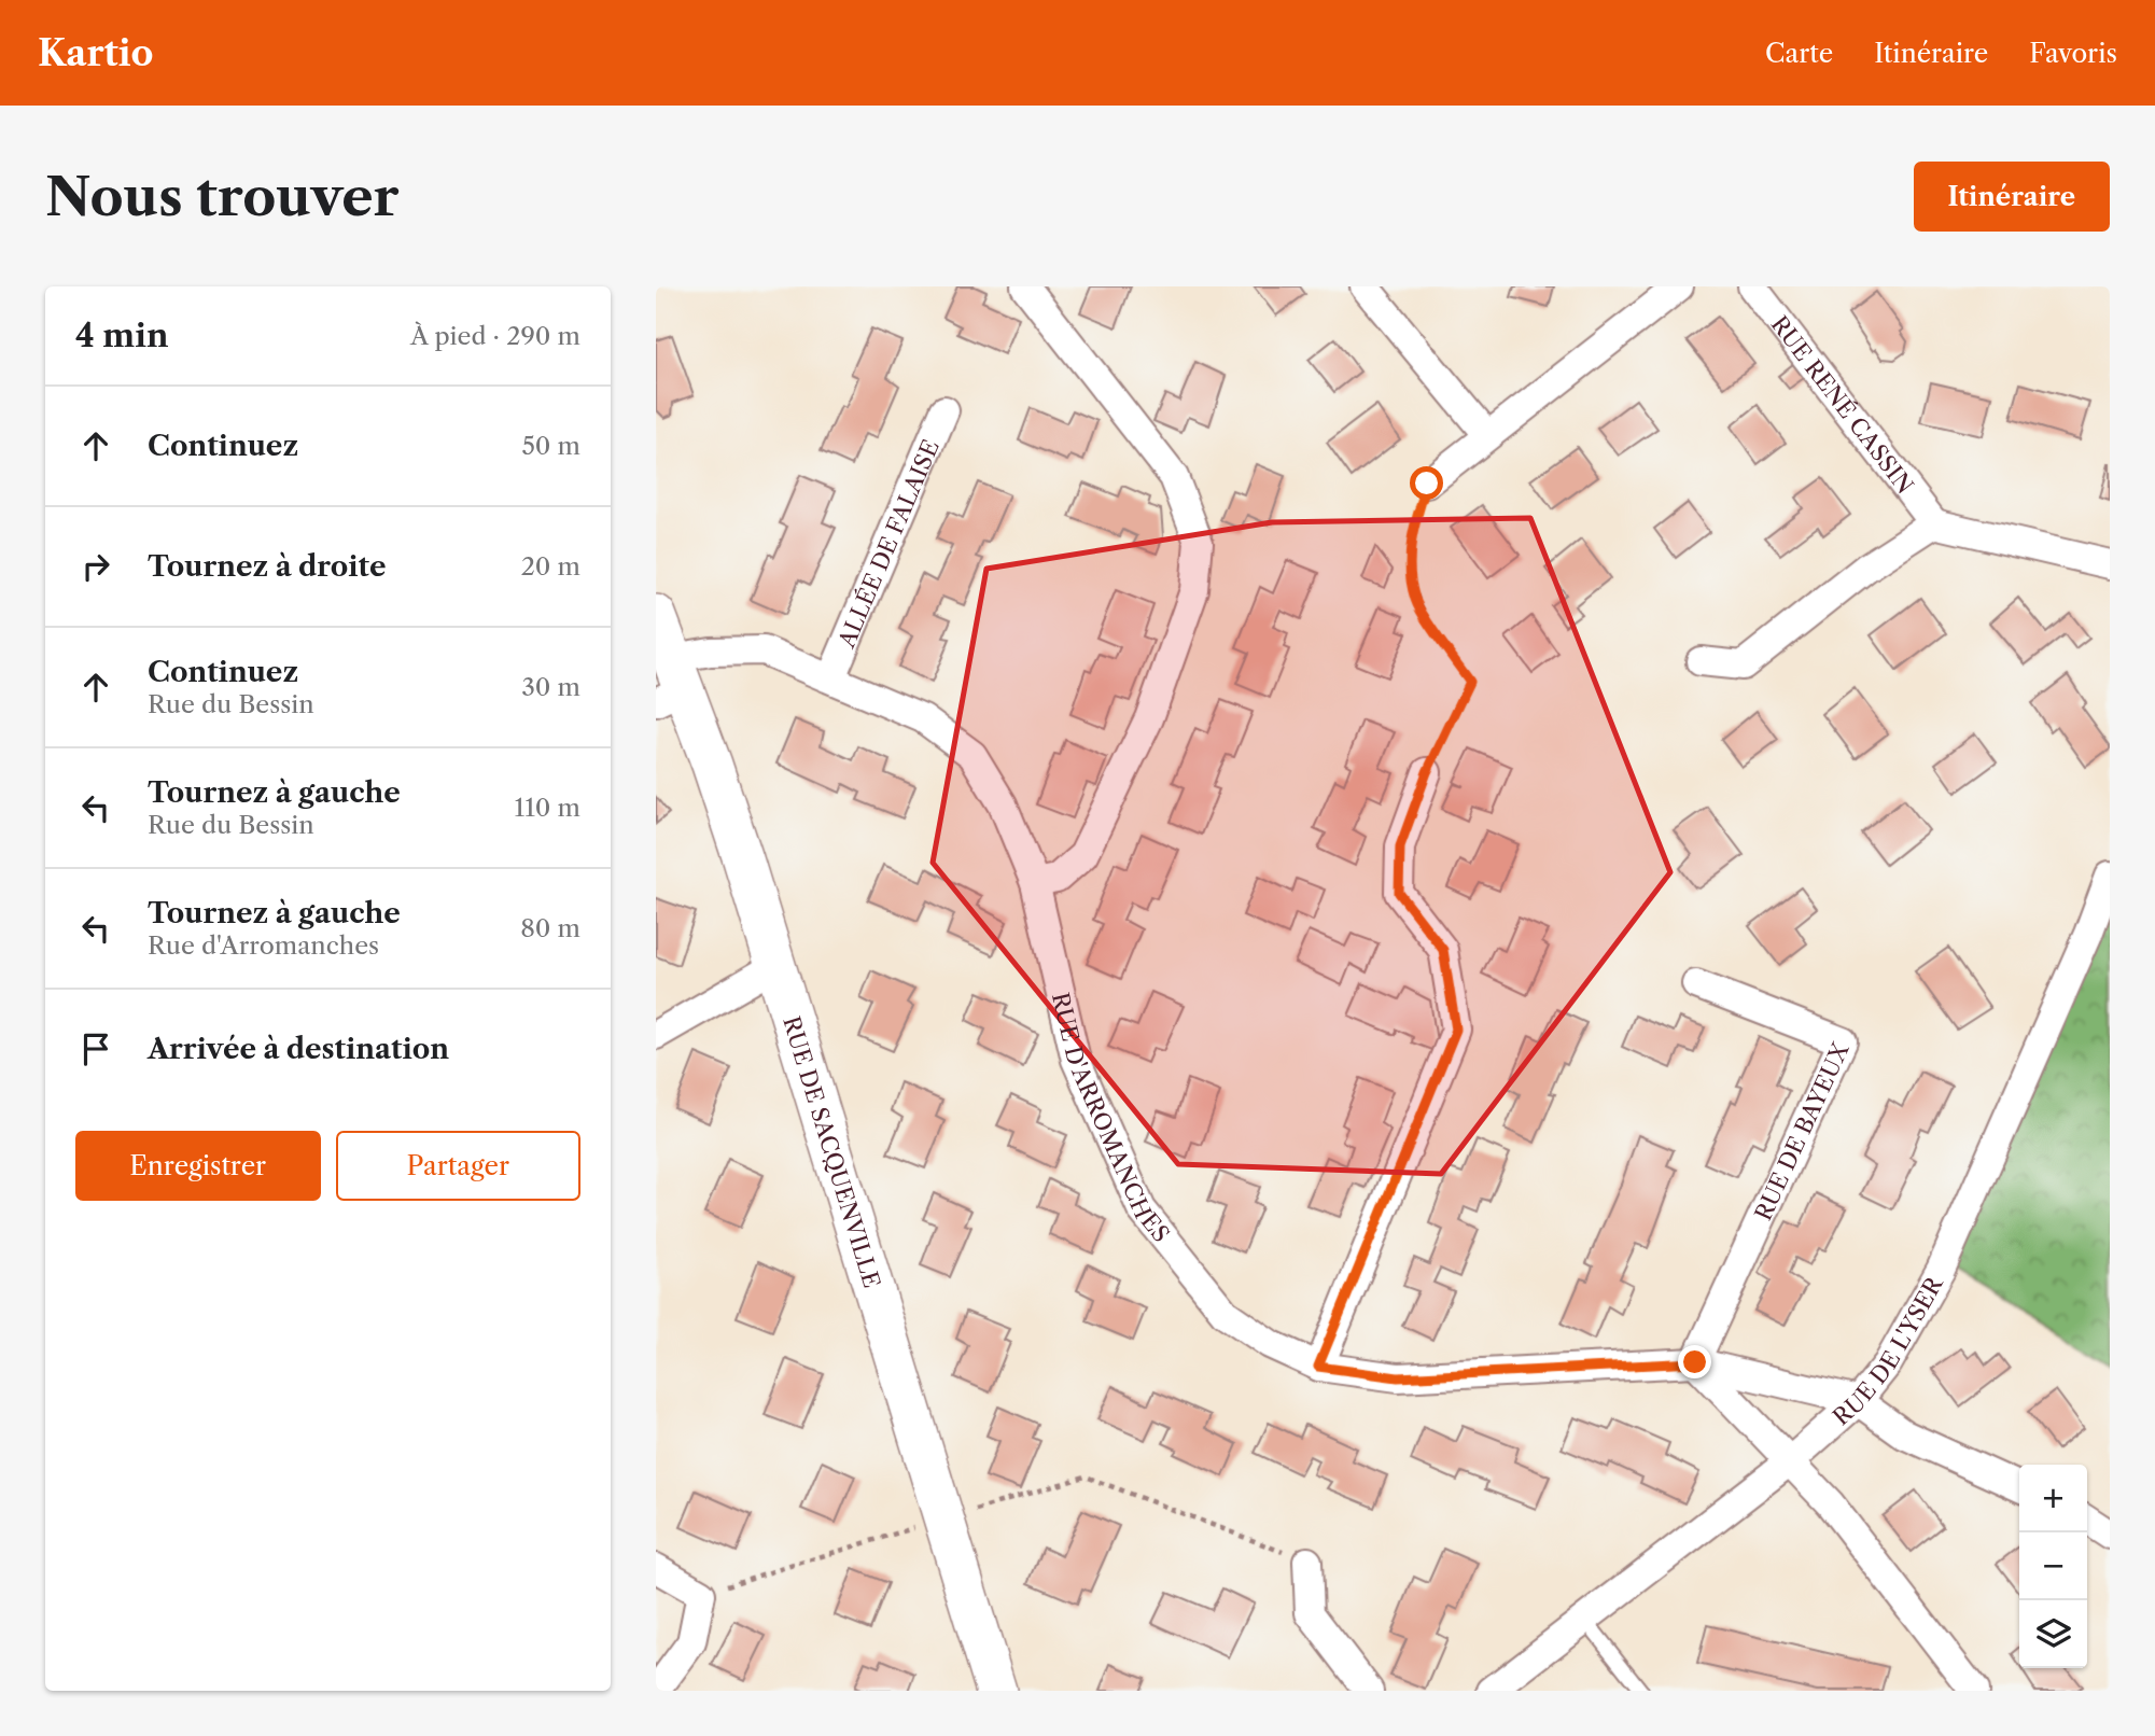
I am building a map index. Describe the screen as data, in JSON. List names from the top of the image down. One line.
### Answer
{"streets":{"street":["RUE RENÉ CASSIN","ALLÉE DE FALAISE","RUE D'ARROMANCHES","RUE DE BAYEUX","RUE DE SACQUENVILLE","RUE DE L'YSER"]},"crossings":[["ALLÉE DE FALAISE","RUE D'ARROMANCHES"],["RUE D'ARROMANCHES","RUE DE BAYEUX"],["RUE D'ARROMANCHES","RUE DE SACQUENVILLE"],["RUE D'ARROMANCHES","RUE DE L'YSER"]],"page":{"header":"Kartio","nav":["Carte","Itinéraire","Favoris"],"buttons":["Itinéraire",["Enregistrer","Partager"]],"title":"Nous trouver","heading":["4 min","À pied · 290 m"],"list":[["Continuez","50 m"],["Tournez à droite","20 m"],["Continuez","Rue du Bessin","30 m"],["Tournez à gauche","Rue du Bessin","110 m"],["Tournez à gauche","Rue d'Arromanches","80 m"],"Arrivée à destination"],"map_buttons":["+","−"]}}
